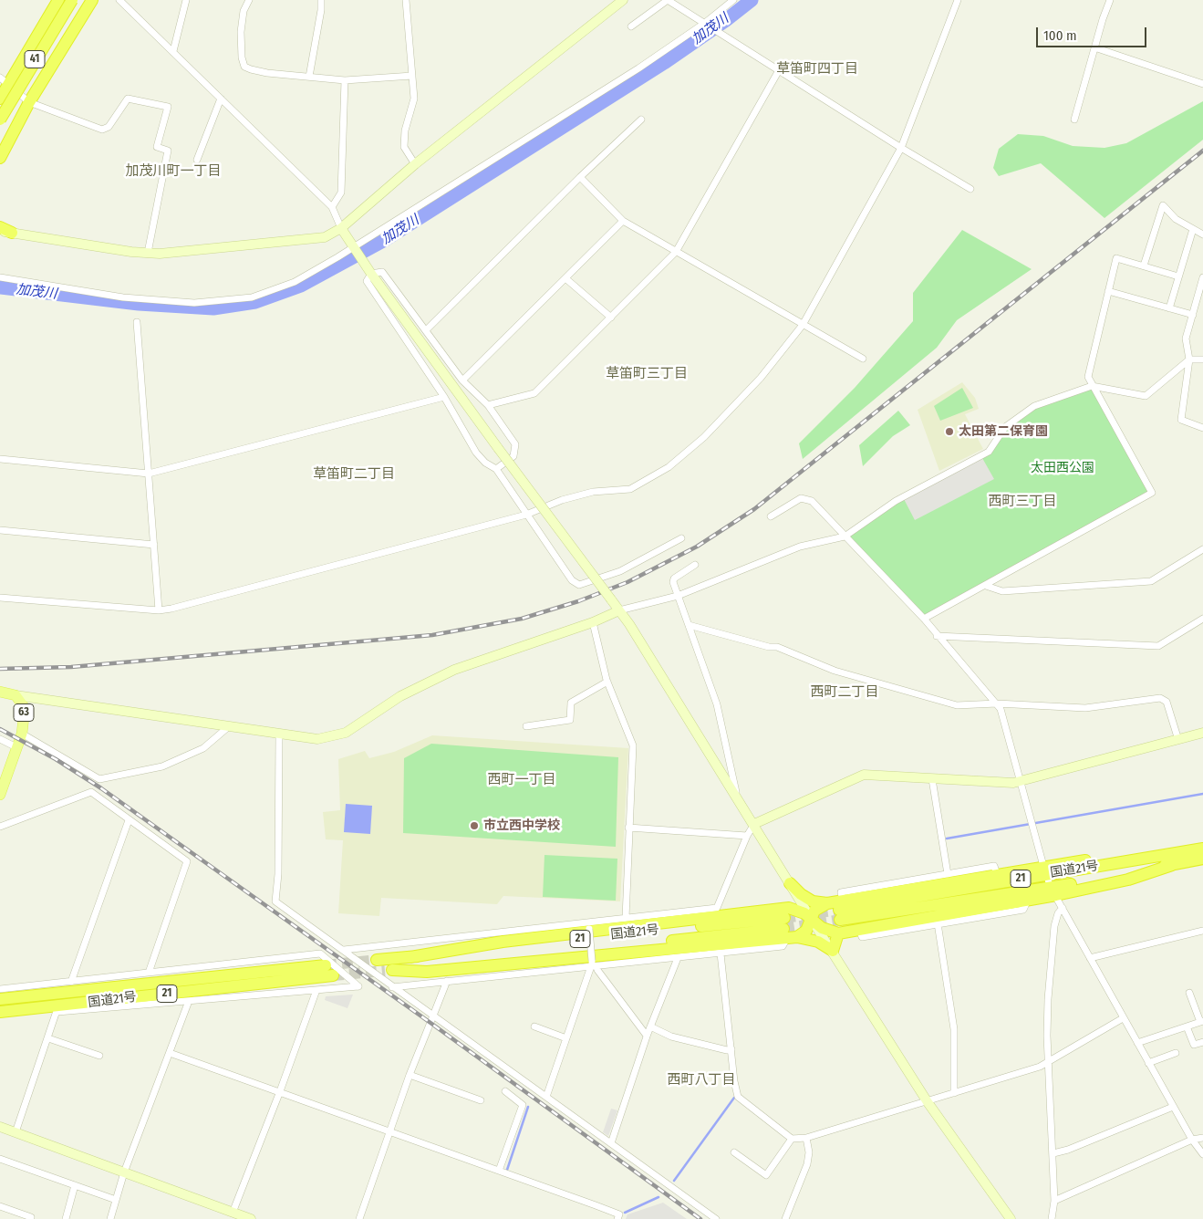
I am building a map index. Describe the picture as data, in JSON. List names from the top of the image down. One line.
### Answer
{"streets":{"highway":["41","国道21号","21"],"main road":["63"]},"districts":["草笛町四丁目","加茂川町一丁目","草笛町三丁目","草笛町二丁目","西町三丁目","西町二丁目","西町一丁目","西町八丁目"],"water":["加茂川"],"parks":["太田西公園"],"places":["太田第二保育園","市立西中学校"],"scale_bar":"100 m"}
